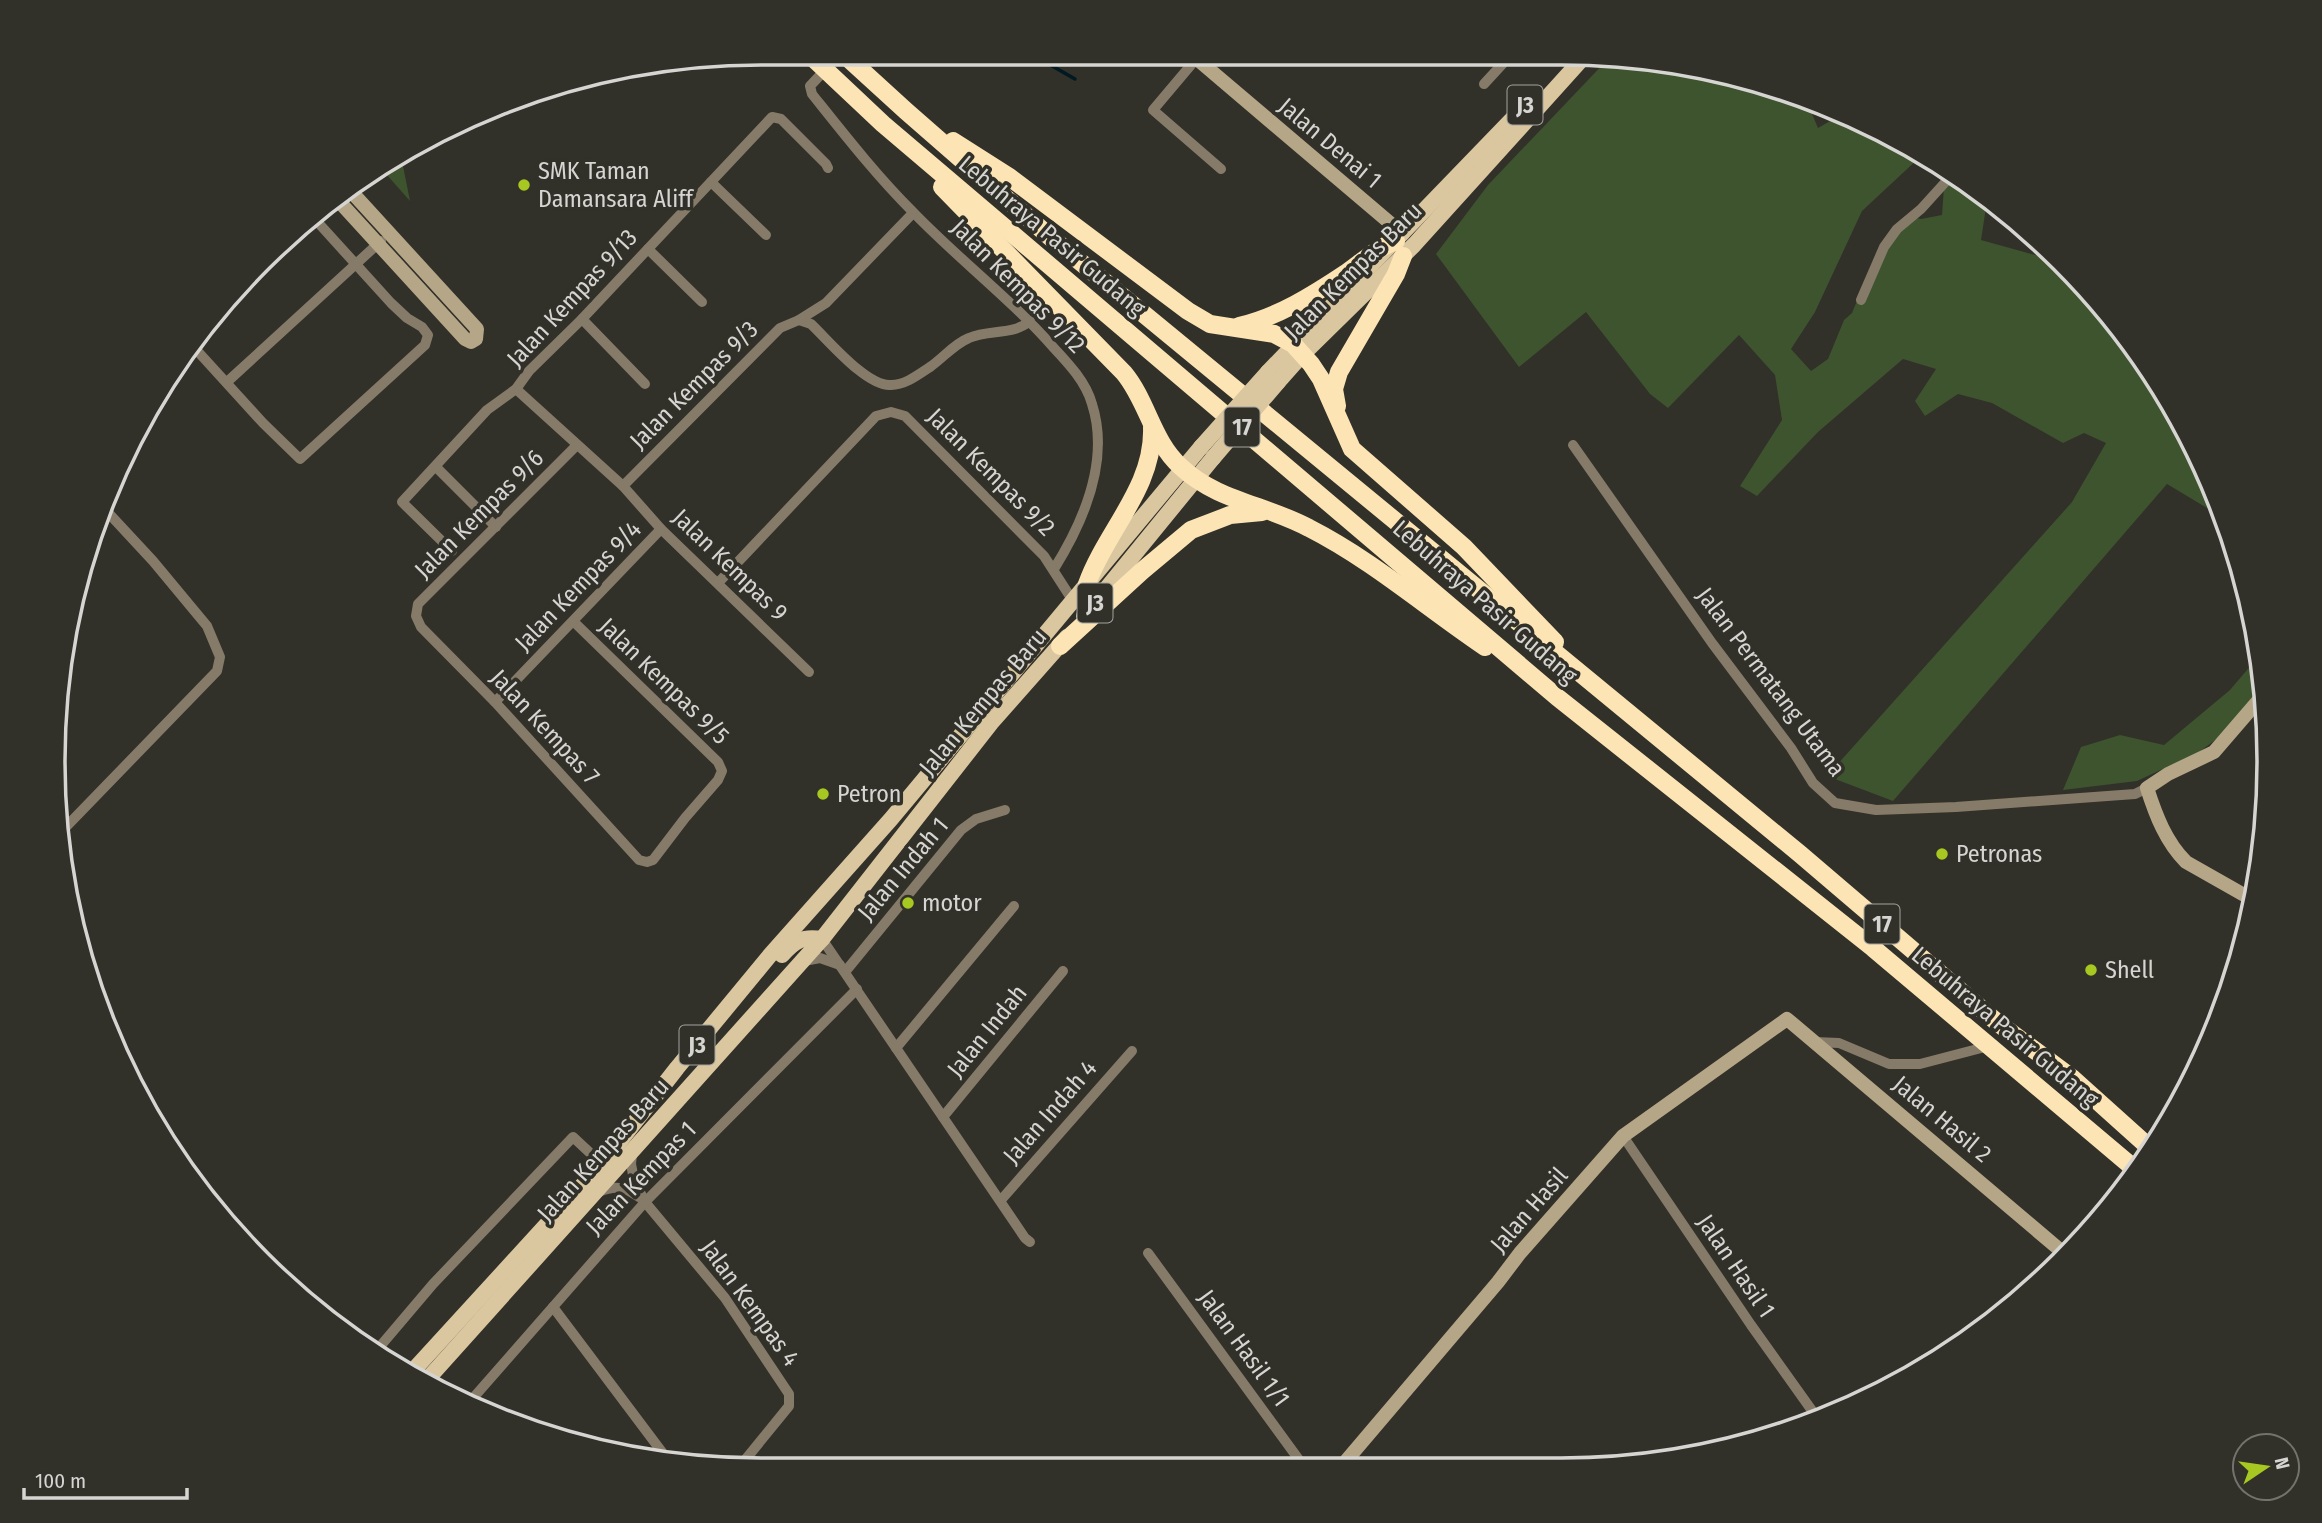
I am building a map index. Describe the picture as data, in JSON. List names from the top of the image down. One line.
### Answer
{"streets":{"highway":["Lebuhraya Pasir Gudang","17"],"main road":["J3","Jalan Kempas Baru"],"street":["Jalan Denai 1","Jalan Kempas 9/12","Jalan Kempas 9/13","Jalan Kempas 9/3","Jalan Kempas 9/2","Jalan Kempas 9/6","Jalan Kempas 9","Jalan Kempas 9/4","Jalan Kempas 9/5","Jalan Permatang Utama","Jalan Kempas 7","Jalan Indah 1","Jalan Indah","Jalan Indah 4","Jalan Hasil 2","Jalan Kempas 1","Jalan Hasil","Jalan Hasil 1","Jalan Kempas 4","Jalan Hasil 1/1"]},"crossings":[["Jalan Denai 1","Jalan Kempas Baru"],["Jalan Kempas Baru","Jalan Kempas 9/2"],["Jalan Kempas Baru","Jalan Indah"],["Jalan Kempas 9/12","Jalan Kempas 9/3"],["Jalan Kempas 9/12","Jalan Kempas 9/2"],["Jalan Kempas 9/13","Jalan Kempas 9"],["Jalan Kempas 9/3","Jalan Kempas 9"],["Jalan Kempas 9/2","Jalan Kempas 9"],["Jalan Kempas 9/6","Jalan Kempas 9"],["Jalan Kempas 9/6","Jalan Kempas 7"],["Jalan Kempas 9","Jalan Kempas 9/4"],["Jalan Kempas 9/4","Jalan Kempas 9/5"],["Jalan Kempas 9/4","Jalan Kempas 7"],["Jalan Kempas 9/5","Jalan Kempas 7"],["Jalan Indah 1","Jalan Indah"],["Jalan Indah","Jalan Indah 4"],["Jalan Indah","Jalan Kempas 1"],["Jalan Hasil 2","Jalan Hasil"],["Jalan Kempas 1","Jalan Kempas 4"],["Jalan Hasil","Jalan Hasil 1"]],"places":["SMK Taman Damansara Aliff","Petron","Petronas","motor","Shell"],"scale_bar":"100 m","north":"right"}
